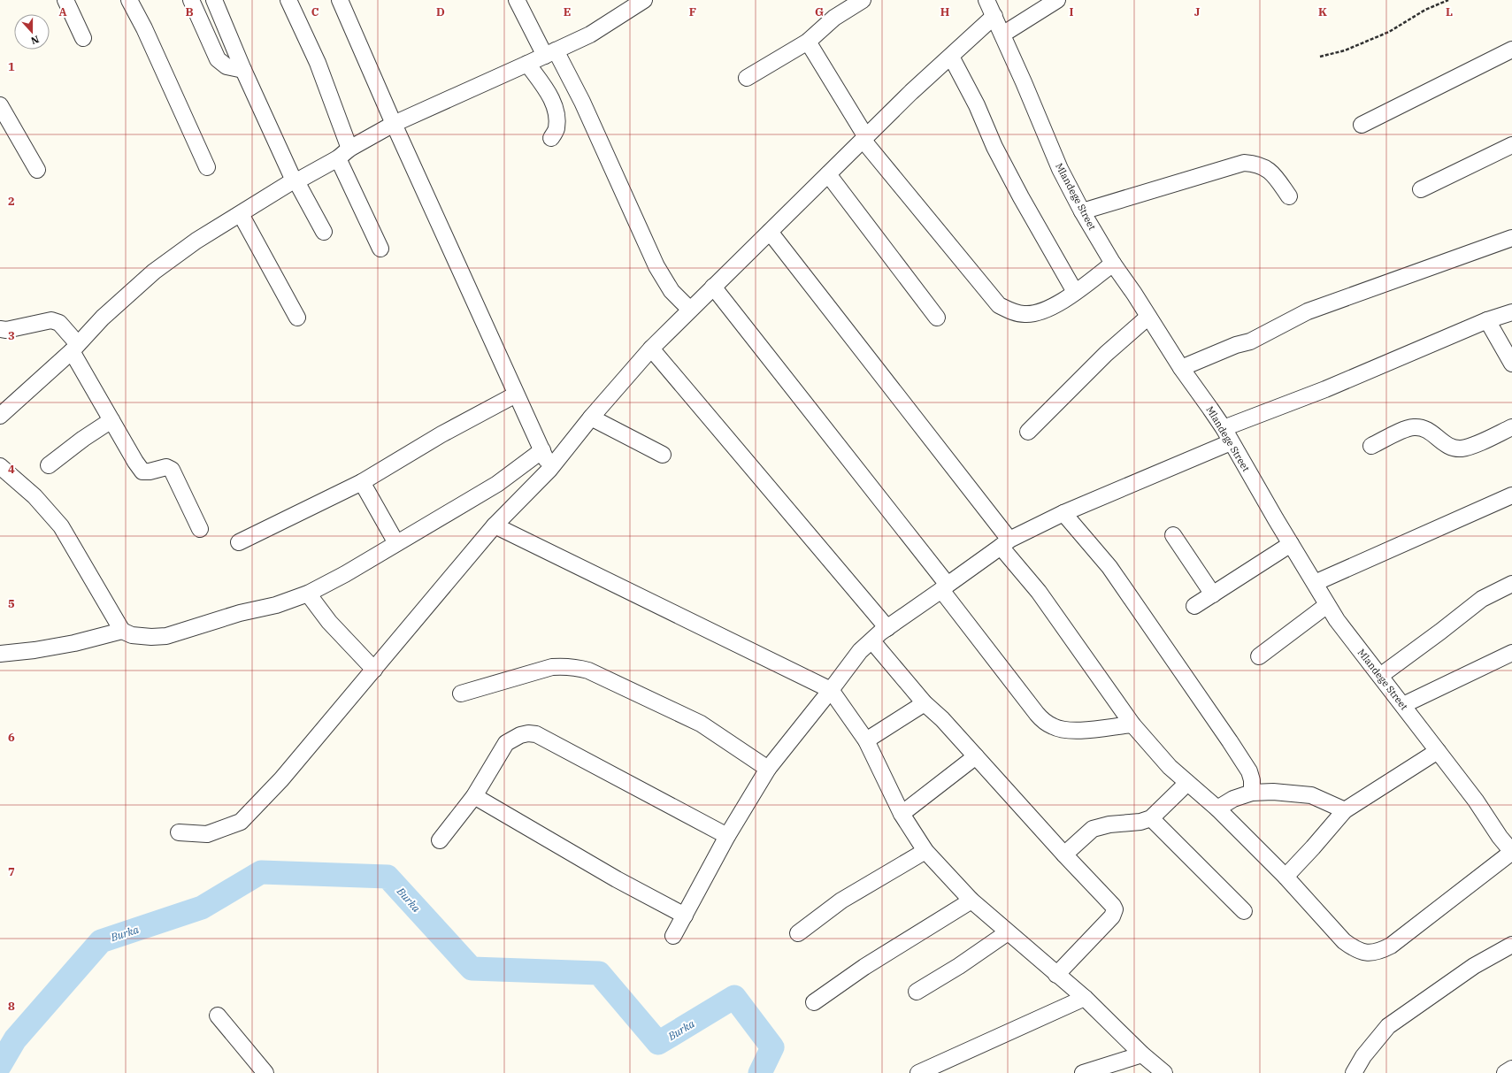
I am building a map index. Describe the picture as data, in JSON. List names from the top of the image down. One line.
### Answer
{"streets":{"street":["Mlandege Street"]},"water":["Burka"],"north":"bottom","grid":{"columns":["A","B","C","D","E","F","G","H","I","J","K","L"],"rows":["1","2","3","4","5","6","7","8"]}}
